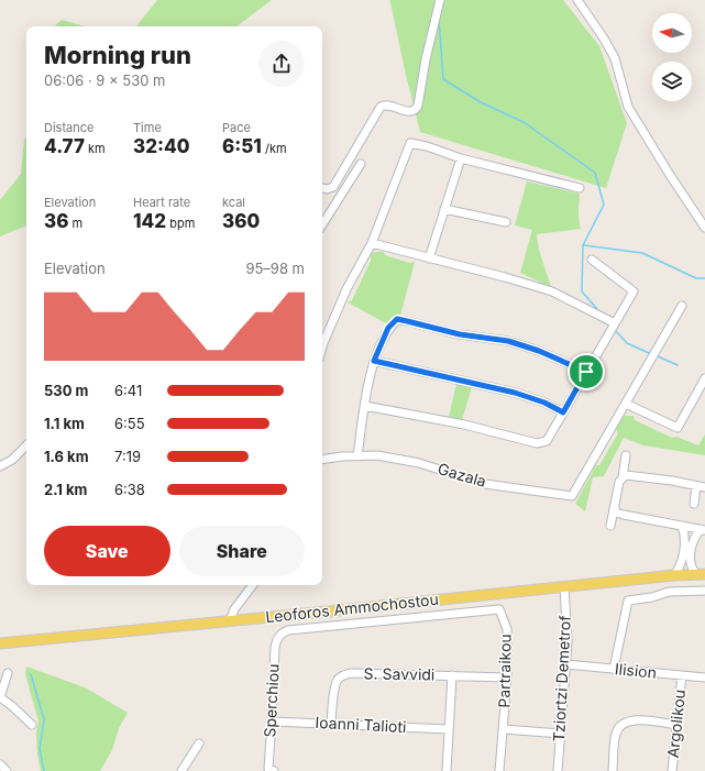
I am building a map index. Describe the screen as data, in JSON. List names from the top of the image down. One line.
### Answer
{"streets":{"main road":["Leoforos Ammochostou"],"street":["Gazala","Partraikou","Ilision","S. Savvidi","Tziortzi Demetrof","Sperchiou","Argolikou","Ioanni Talioti"]},"crossings":[["Leoforos Ammochostou","Tziortzi Demetrof"],["Partraikou","S. Savvidi"],["Partraikou","Sperchiou"],["Ilision","Tziortzi Demetrof"],["Ilision","Argolikou"],["S. Savvidi","Ioanni Talioti"],["Sperchiou","Ioanni Talioti"]],"north":"left","page":{"heading":["Morning run","06:06 · 9 × 530 m"],"stats":[["Distance","4.77 km"],["Time","32:40"],["Pace","6:51 /km"],["Elevation","36 m"],["Heart rate","142 bpm"],["kcal","360"]],"chart":["Elevation","95–98 m"],"list":[{"name":"530 m","note":"6:41"},{"name":"1.1 km","note":"6:55"},{"name":"1.6 km","note":"7:19"},{"name":"2.1 km","note":"6:38"}],"buttons":["Save","Share"]}}
